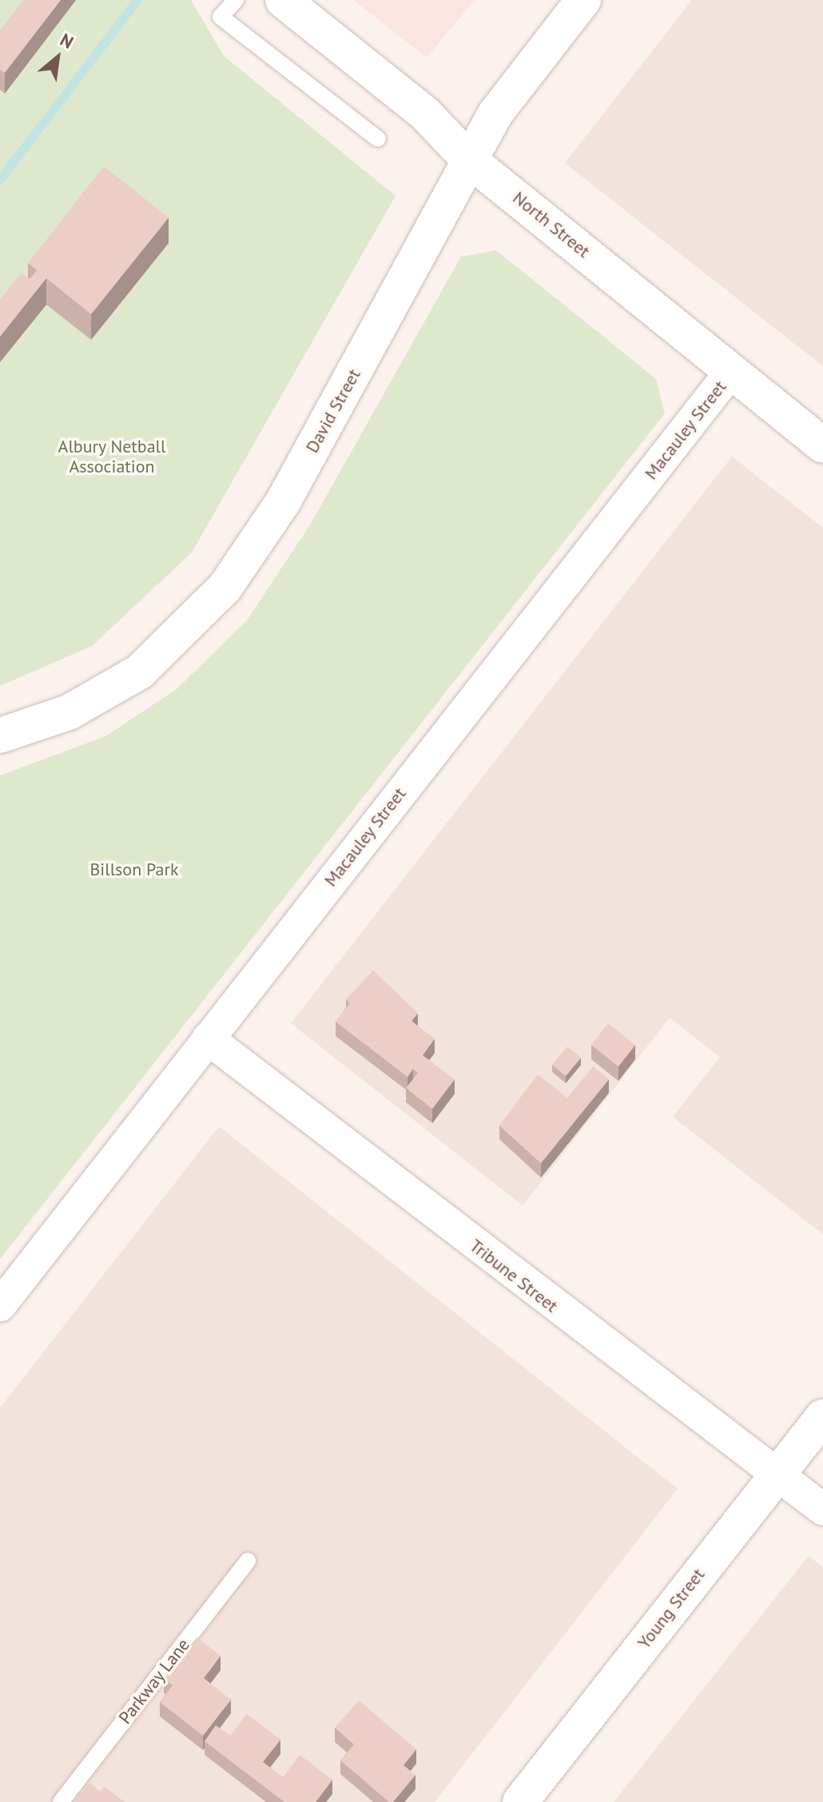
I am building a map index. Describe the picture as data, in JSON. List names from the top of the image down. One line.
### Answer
{"streets":{"main road":["North Street","David Street","Young Street"],"street":["Macauley Street","Tribune Street"],"lane":["Parkway Lane"]},"crossings":[["North Street","David Street"],["North Street","Macauley Street"],["Macauley Street","Tribune Street"],["Tribune Street","Young Street"]],"parks":["Albury Netball Association","Billson Park"],"north":"top right"}
